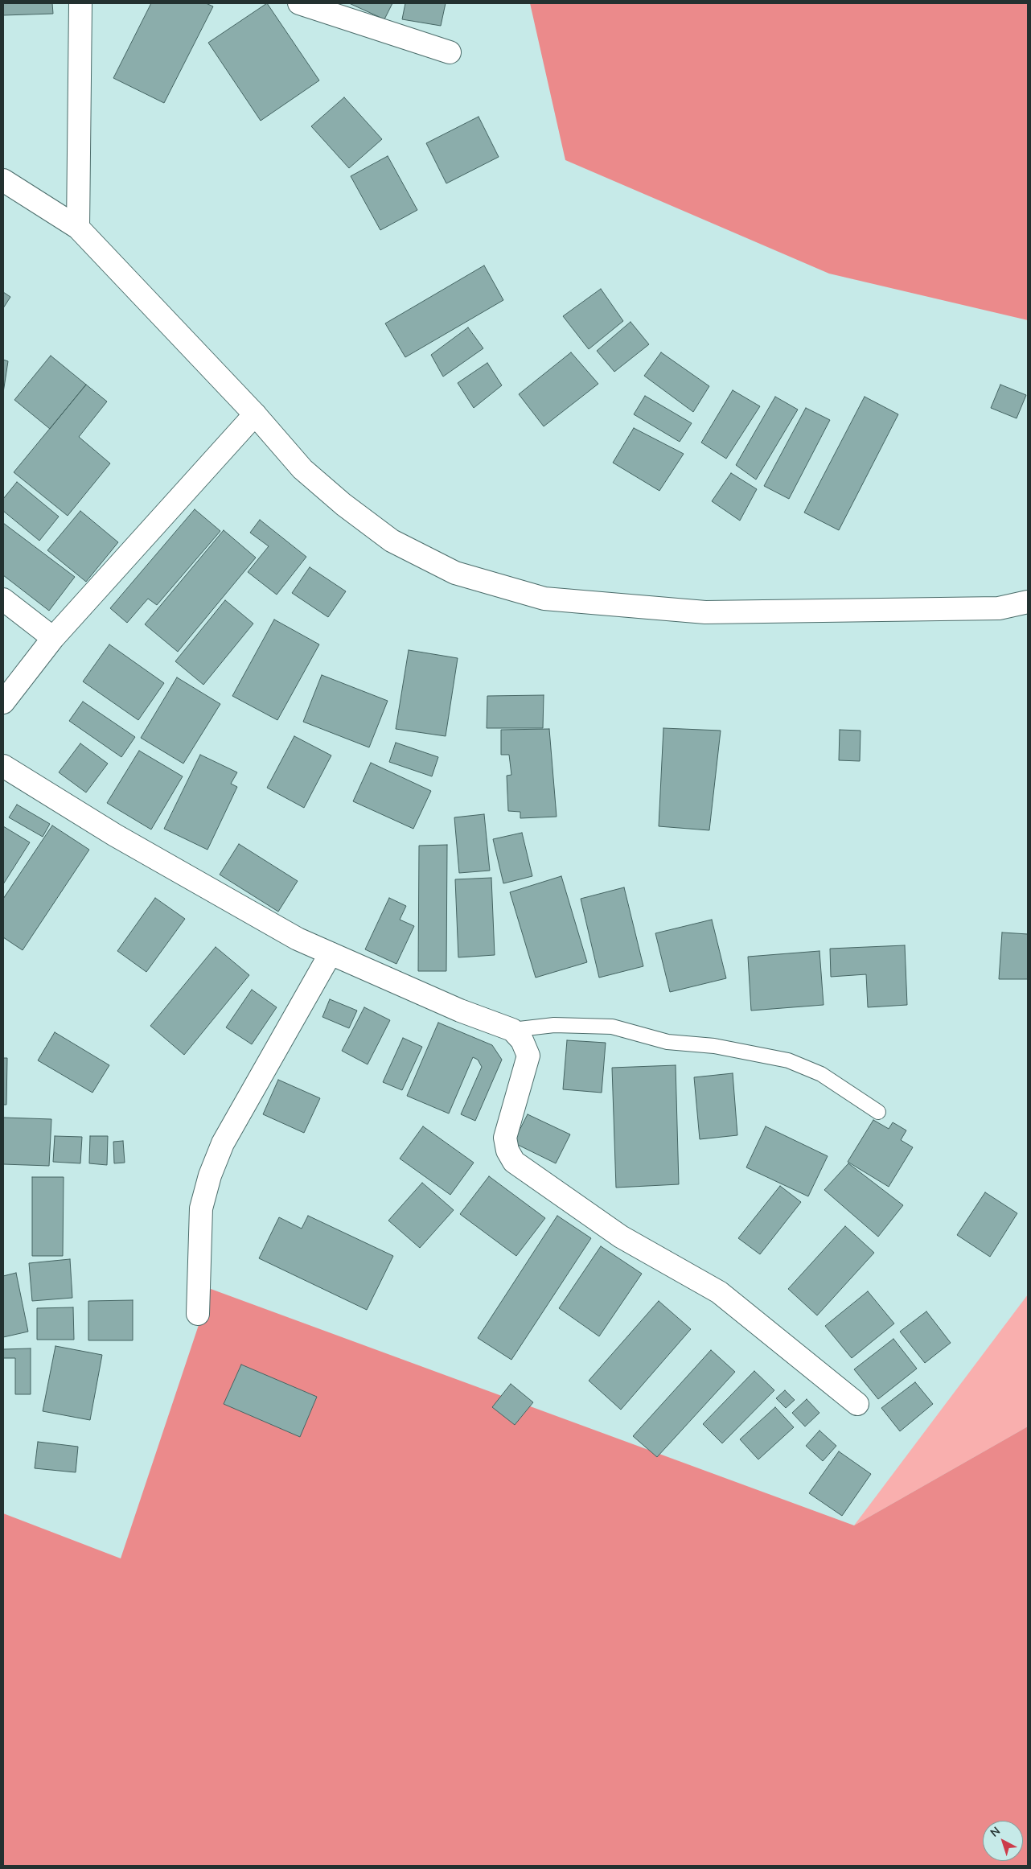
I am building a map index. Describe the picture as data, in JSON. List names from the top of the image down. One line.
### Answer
{"north":"top left"}
